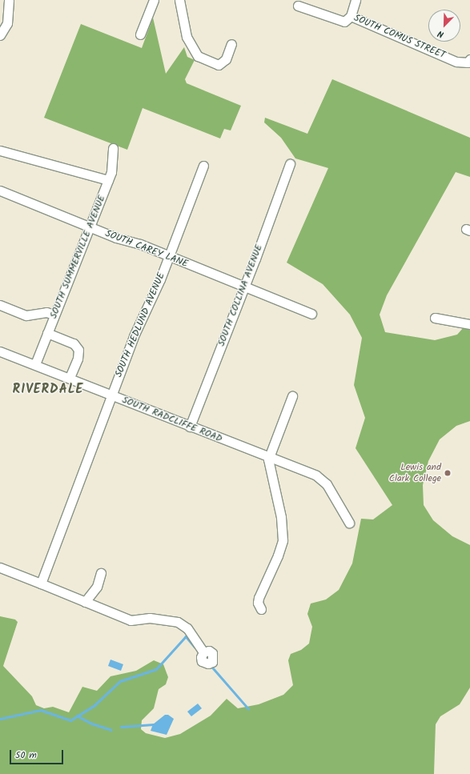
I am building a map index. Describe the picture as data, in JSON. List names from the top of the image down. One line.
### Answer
{"streets":{"street":["SOUTH COMUS STREET","SOUTH CAREY LANE","SOUTH SUMMERVILLE AVENUE","SOUTH COLLINA AVENUE","SOUTH HEDLUND AVENUE","SOUTH RADCLIFFE ROAD"]},"crossings":[["SOUTH CAREY LANE","SOUTH SUMMERVILLE AVENUE"],["SOUTH CAREY LANE","SOUTH COLLINA AVENUE"],["SOUTH CAREY LANE","SOUTH HEDLUND AVENUE"],["SOUTH COLLINA AVENUE","SOUTH RADCLIFFE ROAD"],["SOUTH HEDLUND AVENUE","SOUTH RADCLIFFE ROAD"]],"districts":["RIVERDALE"],"places":["Lewis and Clark College"],"scale_bar":"50 m","north":"bottom left"}
